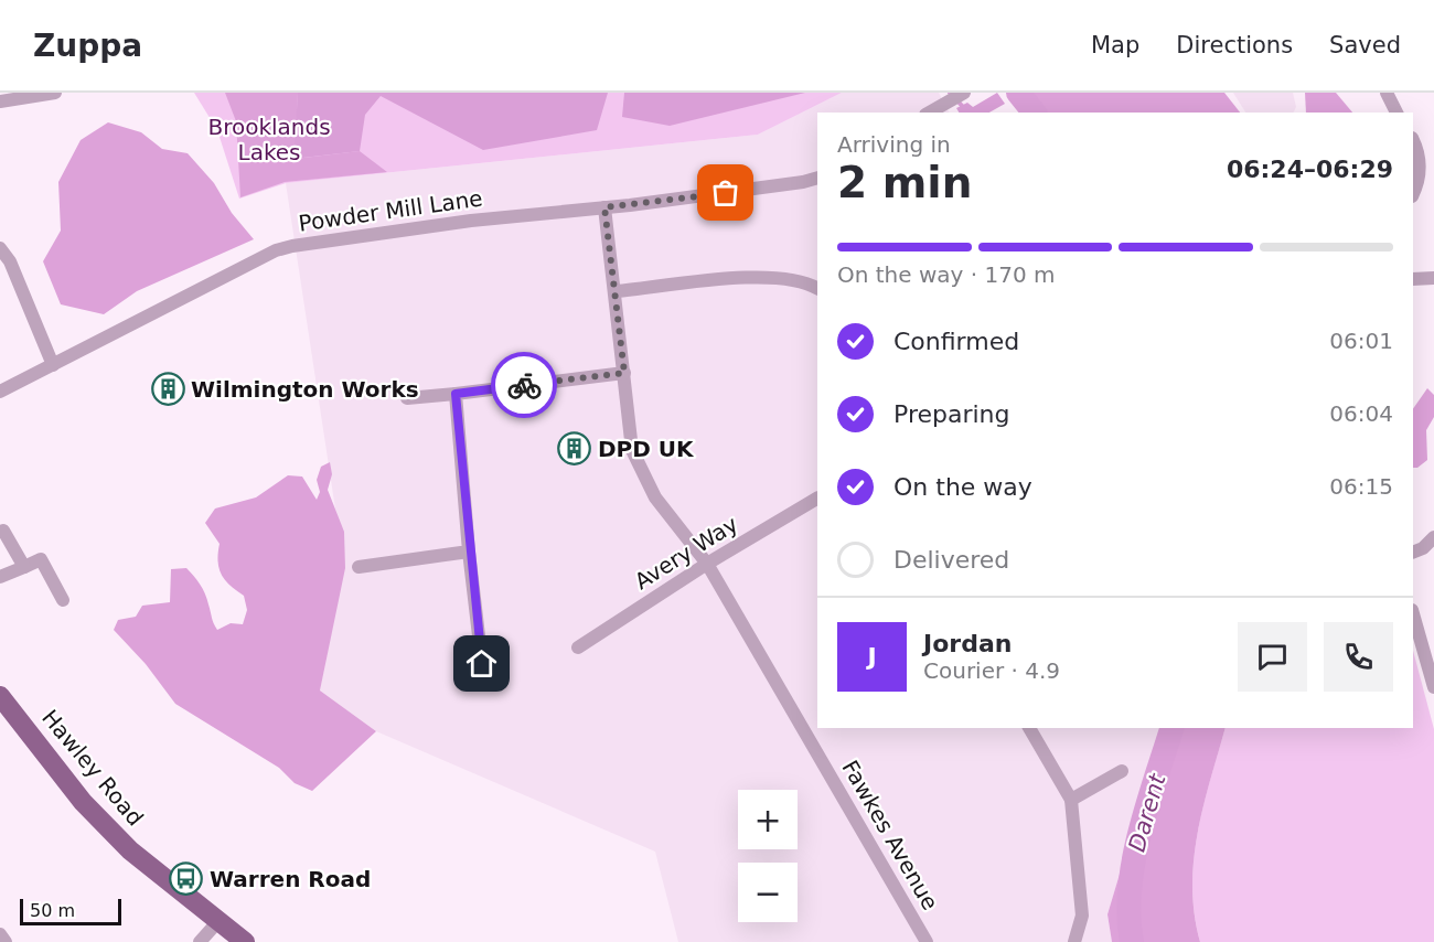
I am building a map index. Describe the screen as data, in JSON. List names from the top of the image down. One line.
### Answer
{"streets":{"main road":["Hawley Road"],"street":["Powder Mill Lane","Avery Way","Fawkes Avenue"]},"crossings":[["Powder Mill Lane","Fawkes Avenue"],["Avery Way","Fawkes Avenue"]],"water":["Darent"],"parks":["Brooklands Lakes"],"places":{"building":["Wilmington Works","DPD UK"],"bus stop":["Warren Road"]},"scale_bar":"50 m","page":{"header":"Zuppa","nav":["Map","Directions","Saved"],"heading":["2 min","Arriving in","06:24–06:29"],"panel":["Jordan","Courier · 4.9"],"bar":"On the way · 170 m","list":[["Confirmed","06:01"],["Preparing","06:04"],["On the way","06:15"],"Delivered"],"round":"J","map_buttons":["+","−"],"scale":"50 m"}}
